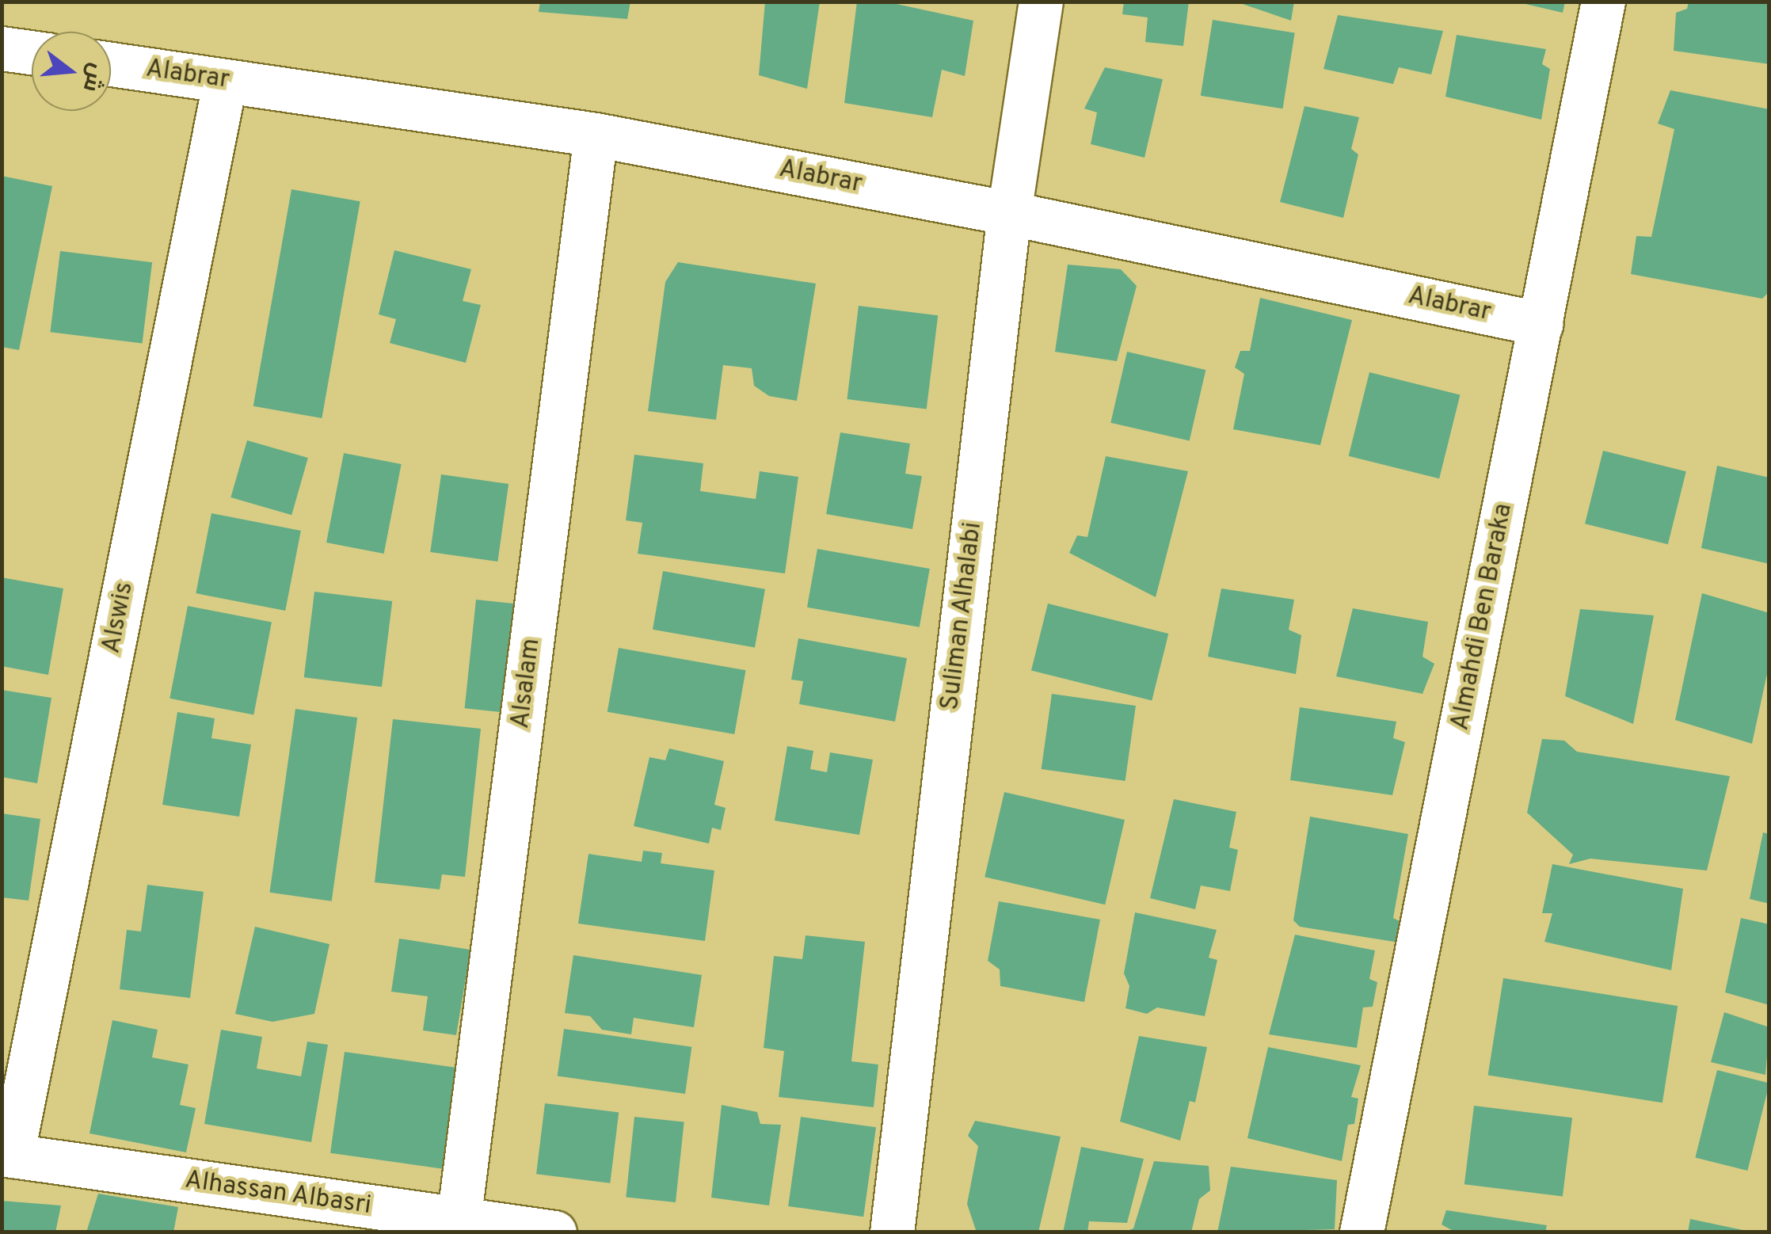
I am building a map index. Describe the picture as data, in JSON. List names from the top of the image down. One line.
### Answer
{"streets":{"street":["Alabrar","Suliman Alhalabi","Almahdi Ben Baraka","Alswis","Alsalam","Alhassan Albasri"]},"crossings":[["Alabrar","Suliman Alhalabi"],["Alabrar","Almahdi Ben Baraka"],["Alabrar","Alswis"],["Alabrar","Alsalam"],["Alswis","Alhassan Albasri"],["Alsalam","Alhassan Albasri"]],"north":"right"}
